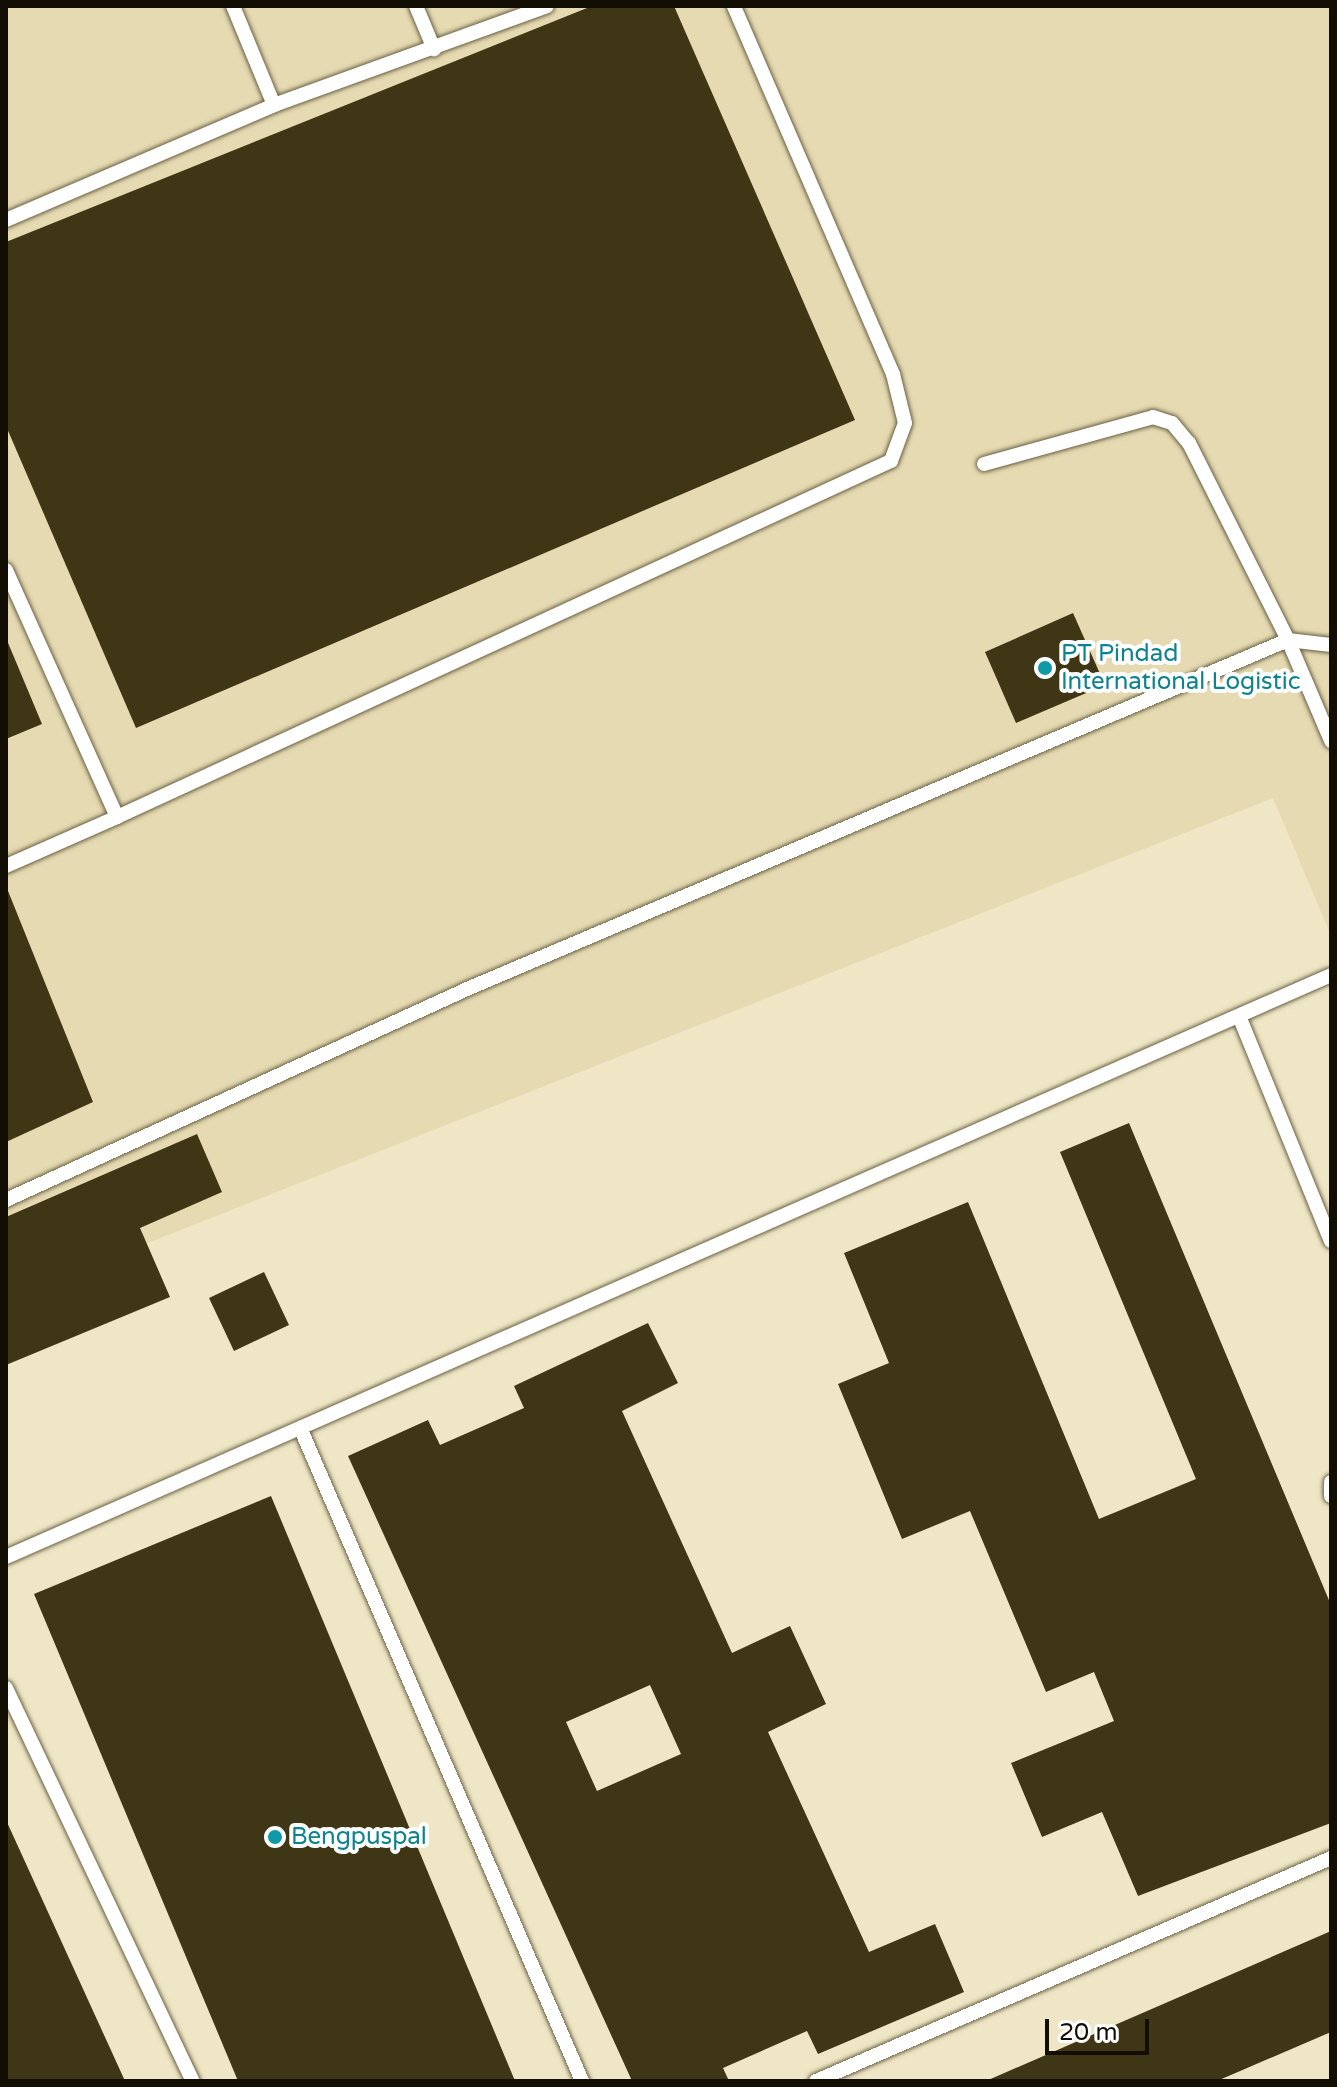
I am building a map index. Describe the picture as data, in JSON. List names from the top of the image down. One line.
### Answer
{"places":["PT Pindad International Logistic","Bengpuspal"],"scale_bar":"20 m"}
